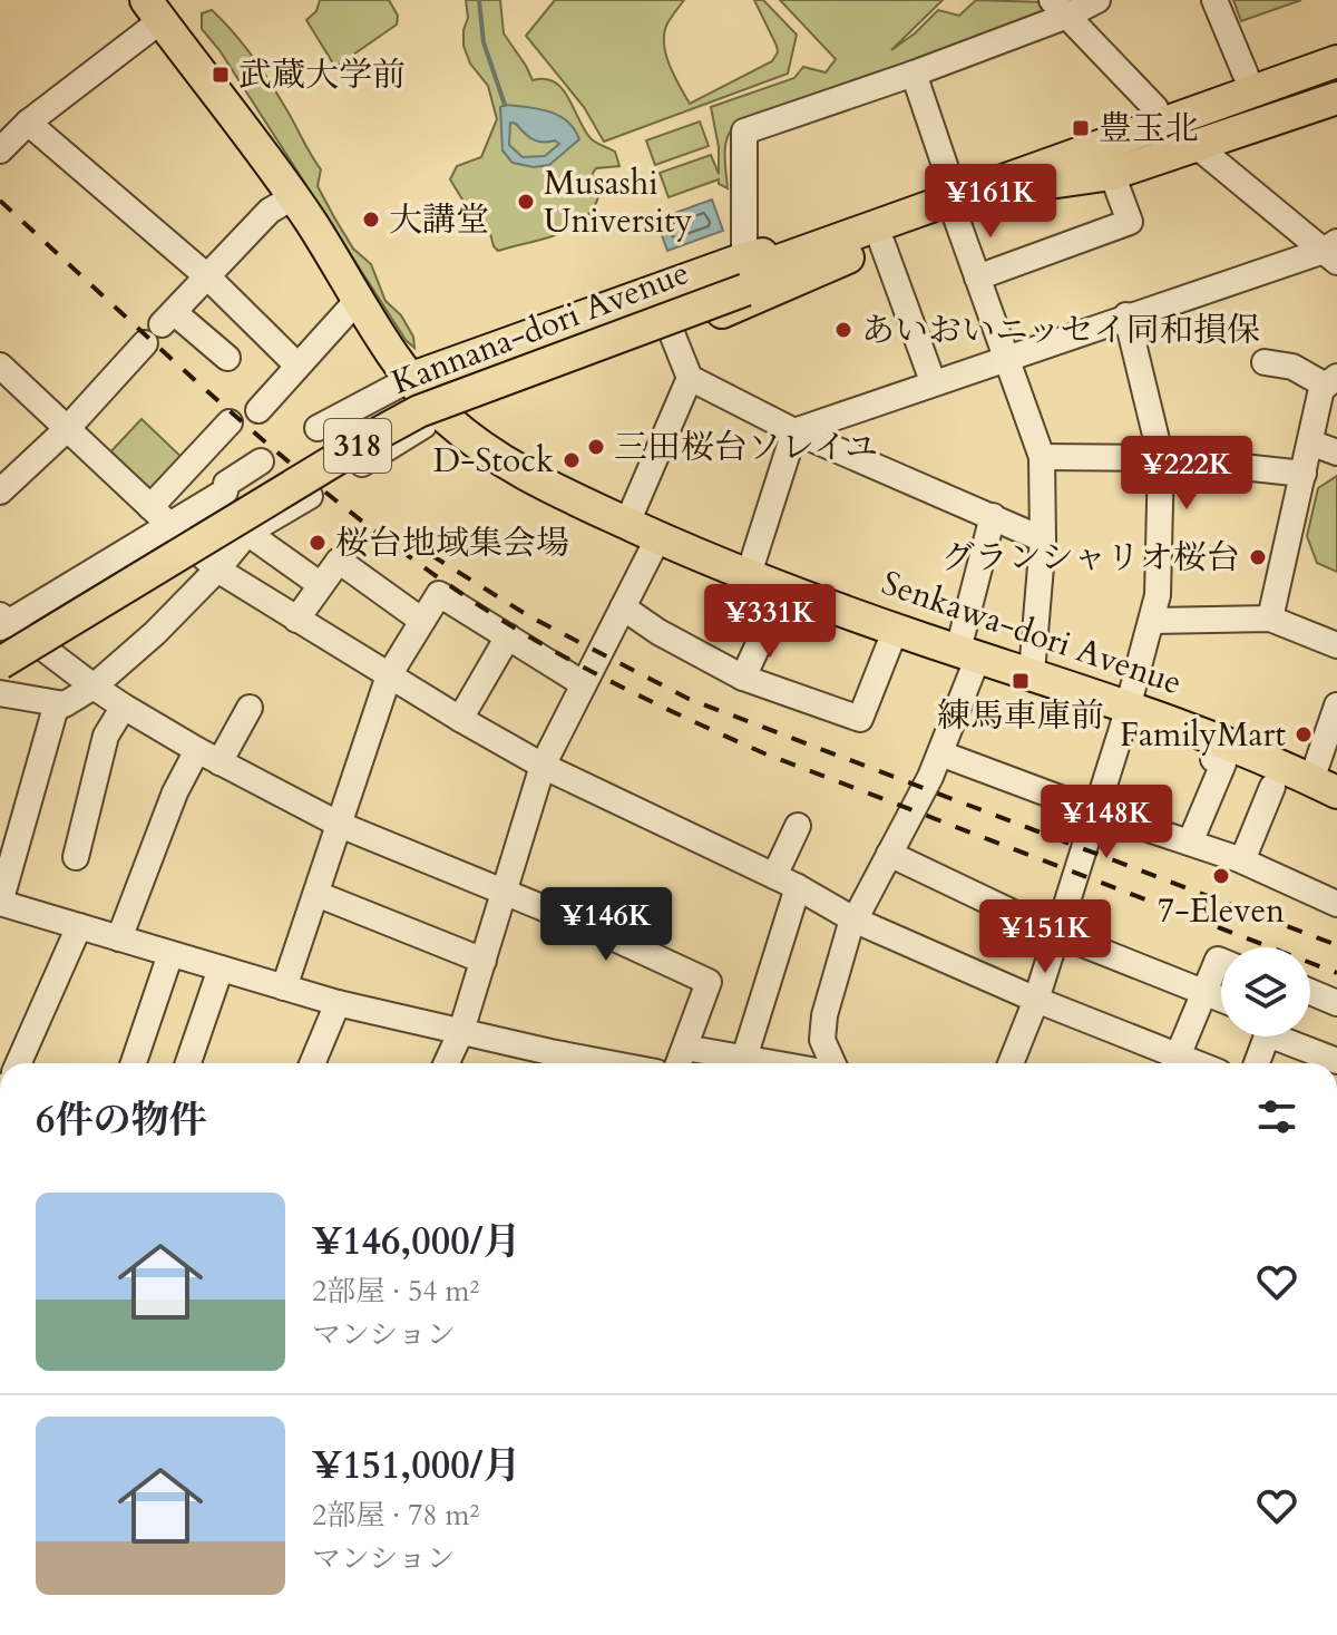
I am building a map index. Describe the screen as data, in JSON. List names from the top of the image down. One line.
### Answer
{"streets":{"main road":["Kannana-dori Avenue","318","Senkawa-dori Avenue"]},"crossings":[["Kannana-dori Avenue","318"]],"places":{"transit":["武蔵大学前","豊玉北","練馬車庫前"],"other":["Musashi University","大講堂","あいおいニッセイ同和損保","三田桜台ソレイユ","D-Stock","桜台地域集会場","グランシャリオ桜台","FamilyMart","7-Eleven"]},"page":{"price":["¥161K","¥222K","¥331K","¥148K","¥146K","¥151K"],"heading":"6件の物件","list":[{"name":"¥146,000/月","note":"2部屋 · 54 m² · マンション"},{"name":"¥151,000/月","note":"2部屋 · 78 m² · マンション"}]}}
